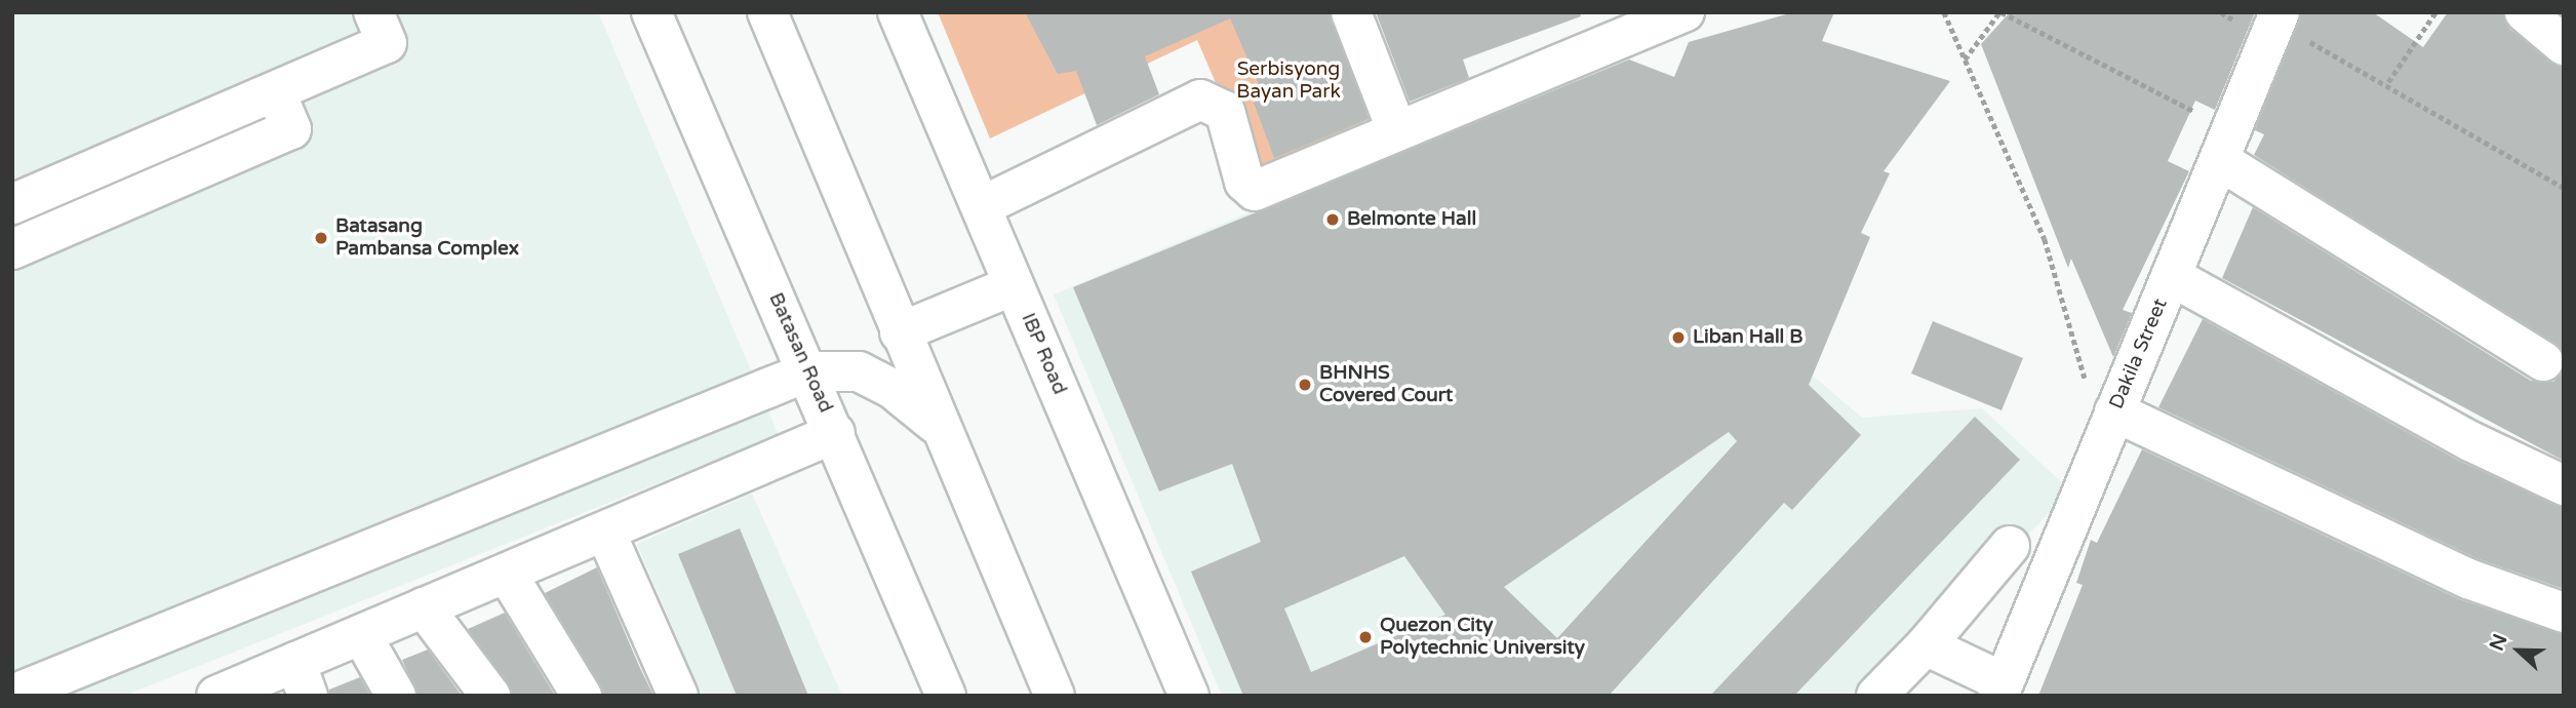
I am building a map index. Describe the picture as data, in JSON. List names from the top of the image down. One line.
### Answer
{"streets":{"street":["Batasan Road","IBP Road","Dakila Street"]},"parks":["Serbisyong Bayan Park"],"places":["Belmonte Hall","Batasang Pambansa Complex","Liban Hall B","BHNHS Covered Court","Quezon City Polytechnic University"],"north":"left"}
